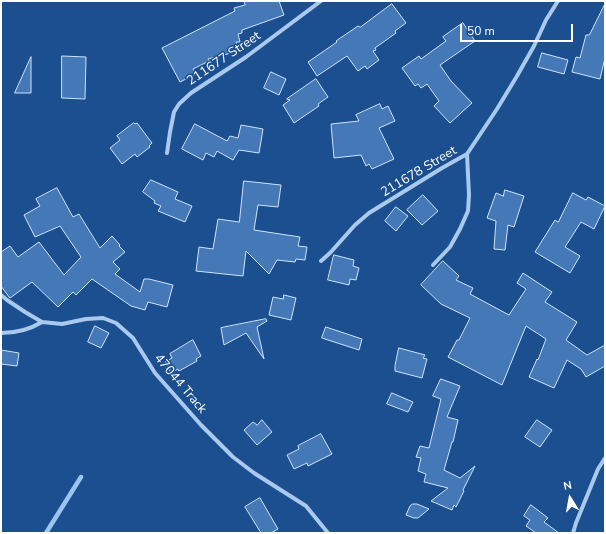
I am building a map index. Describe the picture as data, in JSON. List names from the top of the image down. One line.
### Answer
{"streets":{"street":["211677 Street","211678 Street","47044 Track"]},"scale_bar":"50 m","north":"top"}
